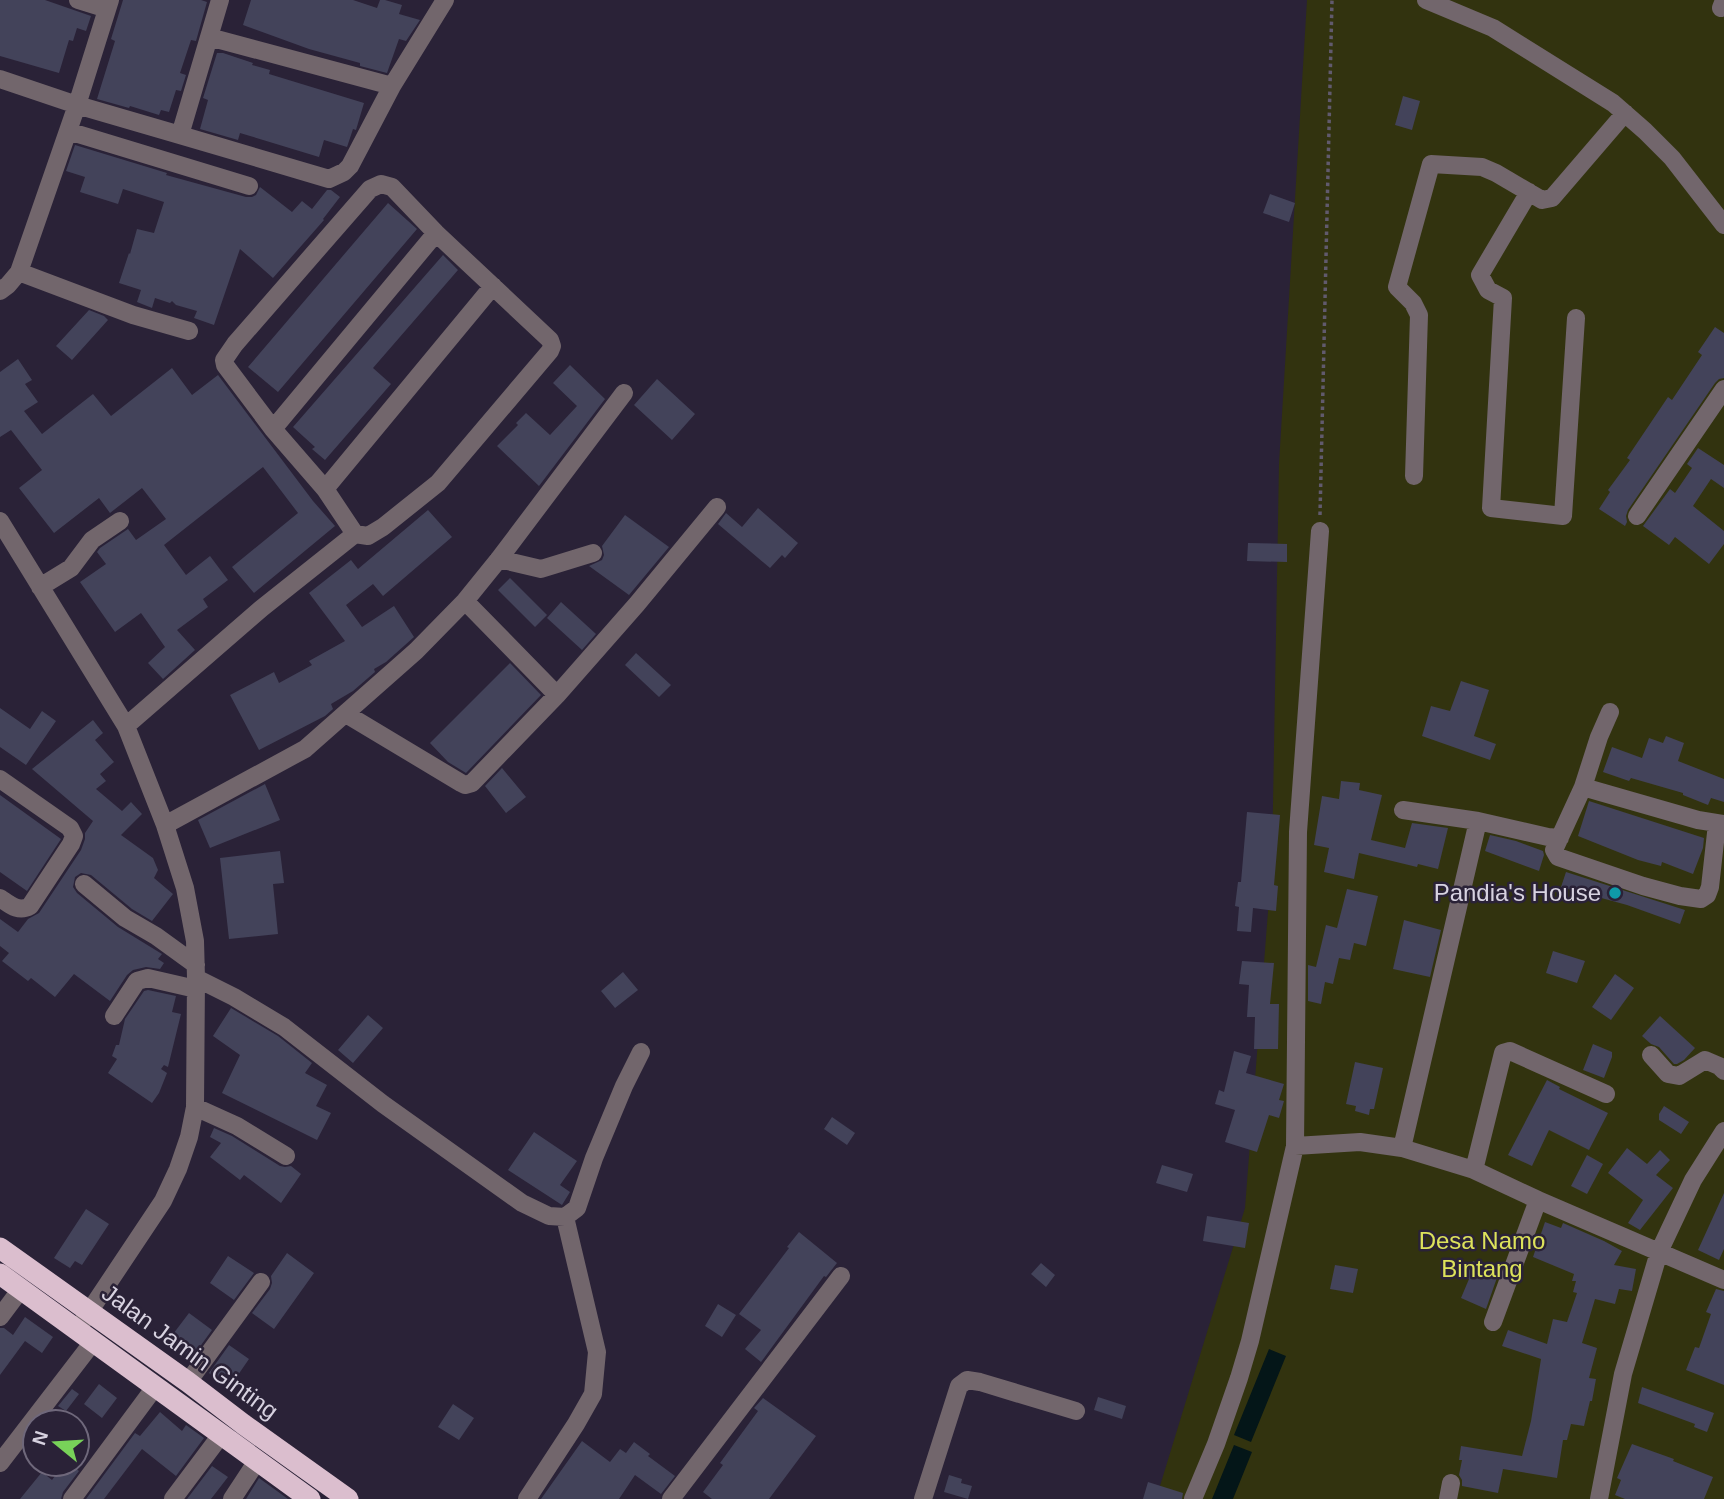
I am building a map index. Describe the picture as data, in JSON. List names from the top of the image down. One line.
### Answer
{"streets":{"highway":["Jalan Jamin Ginting"]},"parks":["Desa Namo Bintang"],"places":["Pandia's House"],"north":"left"}
